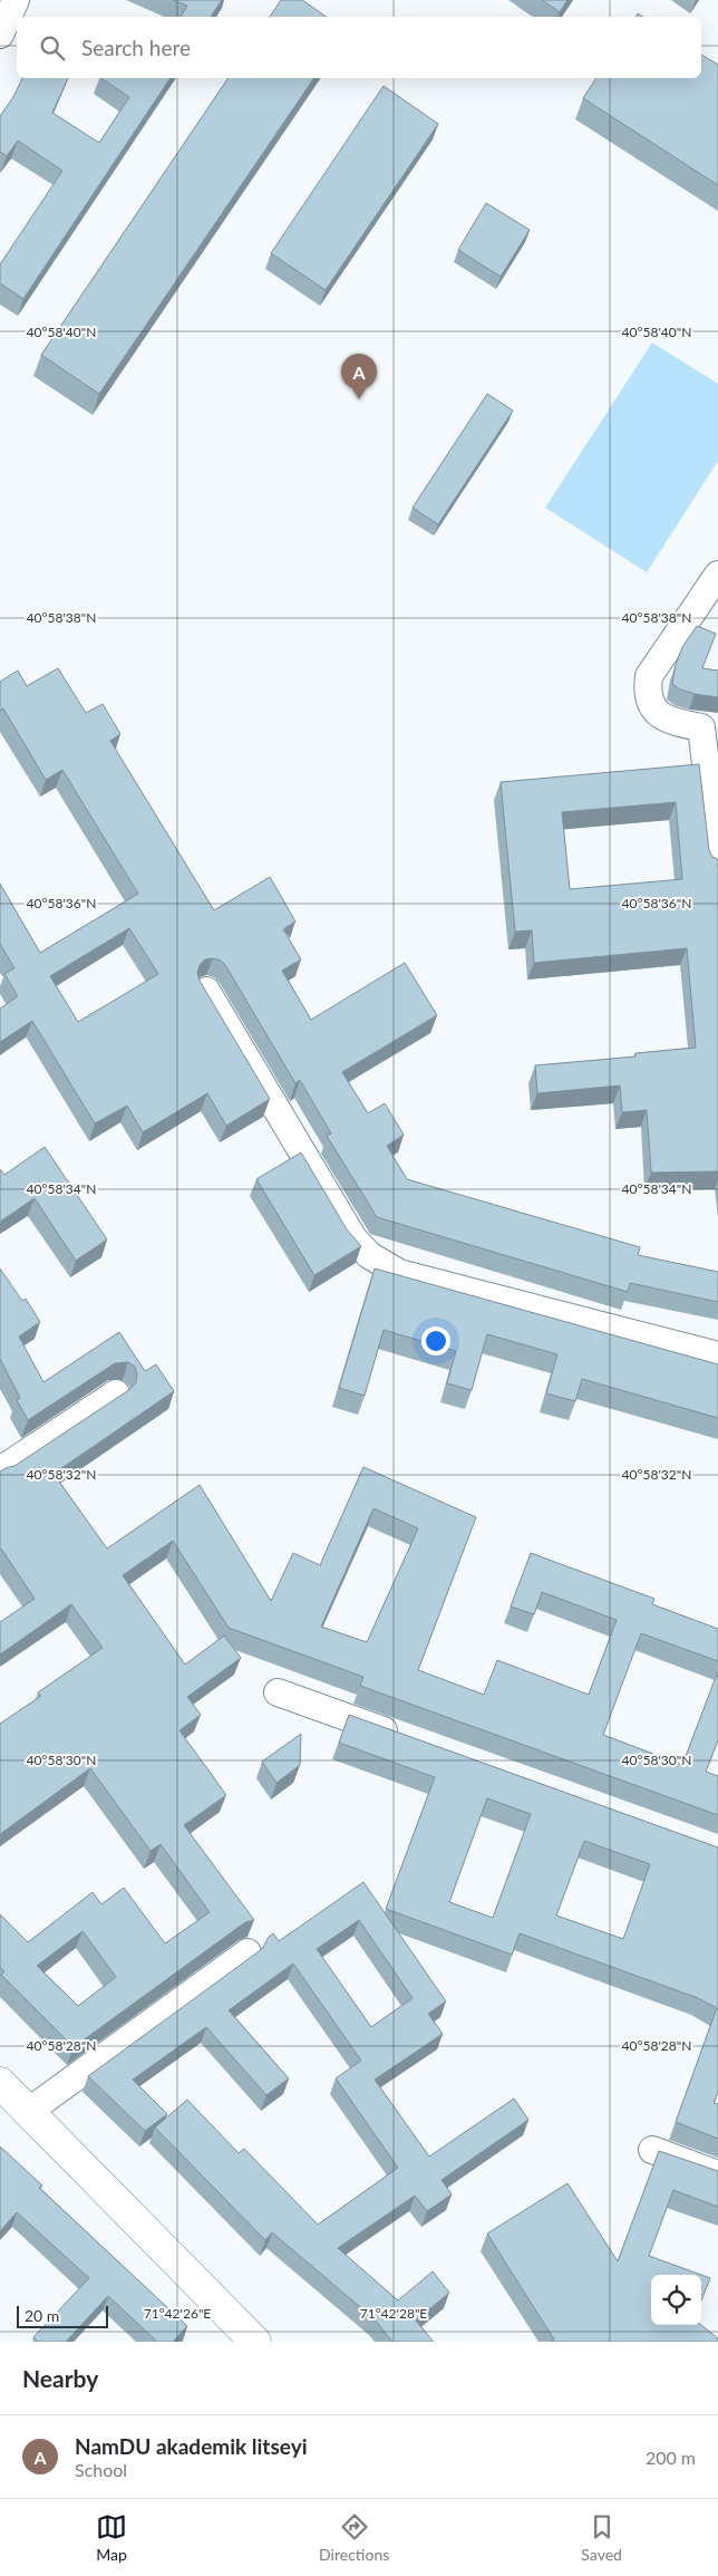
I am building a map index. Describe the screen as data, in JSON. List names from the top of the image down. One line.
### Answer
{"scale_bar":"20 m","page":{"search":"Search here","pins":"A","scale":"20 m","heading":"Nearby","list":[{"mark":"A","name":"NamDU akademik litseyi","note":"School","value":"200 m"}],"nav":["Map","Directions","Saved"]},"coordinates":["40°58'40\"N","40°58'38\"N","40°58'36\"N","40°58'34\"N","40°58'32\"N","40°58'30\"N","40°58'28\"N","71°42'26\"E","71°42'28\"E"]}
